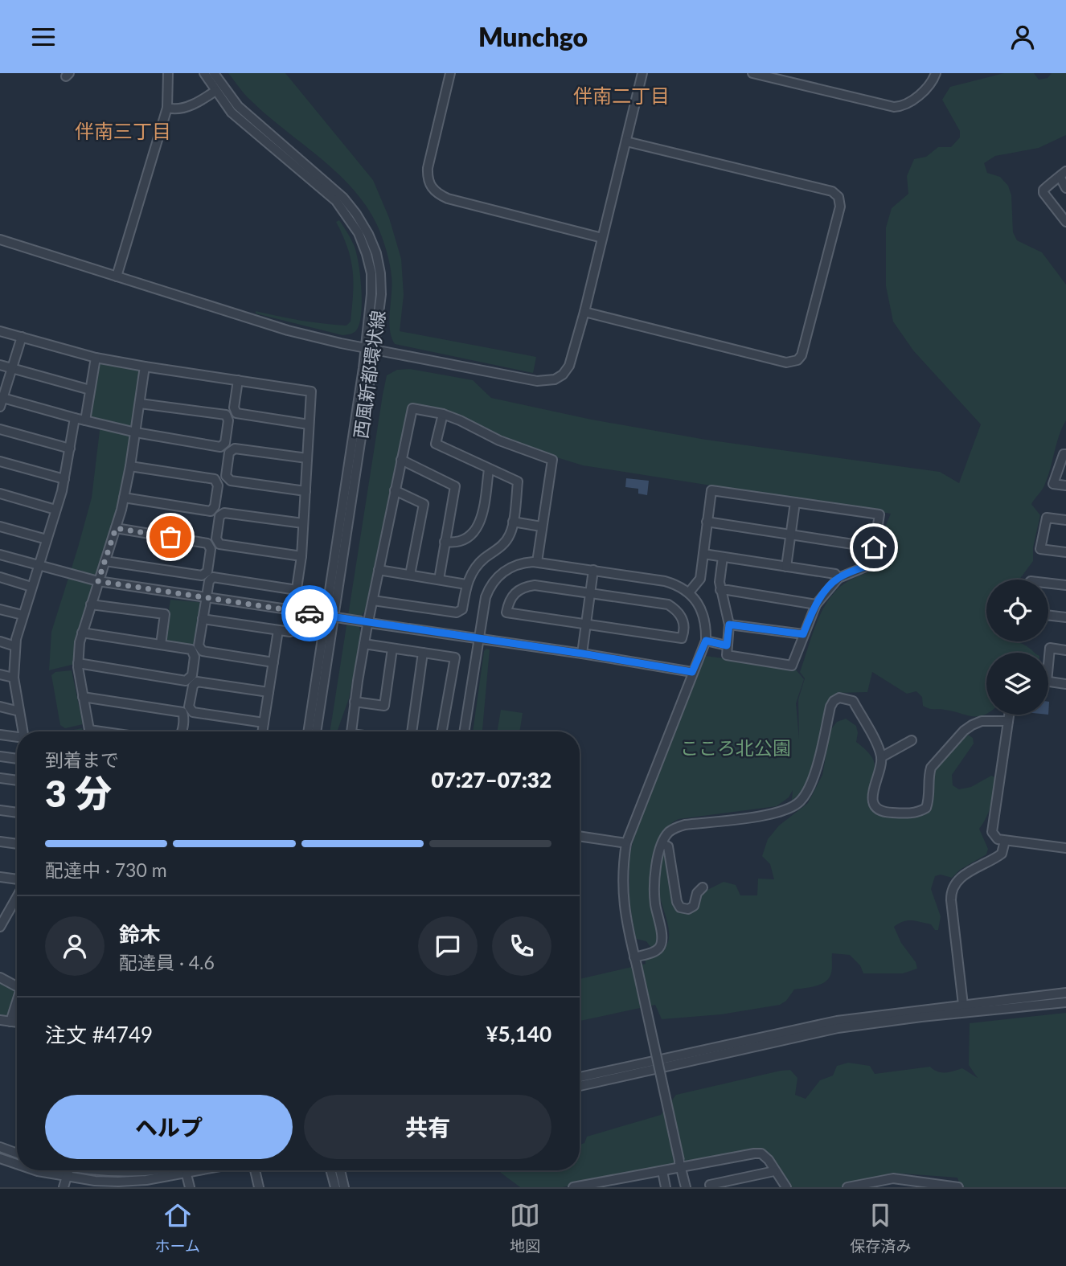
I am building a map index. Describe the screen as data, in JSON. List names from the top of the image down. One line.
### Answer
{"streets":{"street":["西風新都環状線"]},"districts":["伴南二丁目","伴南三丁目"],"parks":["こころ北公園"],"page":{"header":"Munchgo","heading":["3 分","到着まで","07:27–07:32"],"panel":["鈴木","配達員 · 4.6","注文 #4749","¥5,140"],"bar":"配達中 · 730 m","buttons":["ヘルプ","共有"],"tabs":["ホーム","地図","保存済み"]}}
